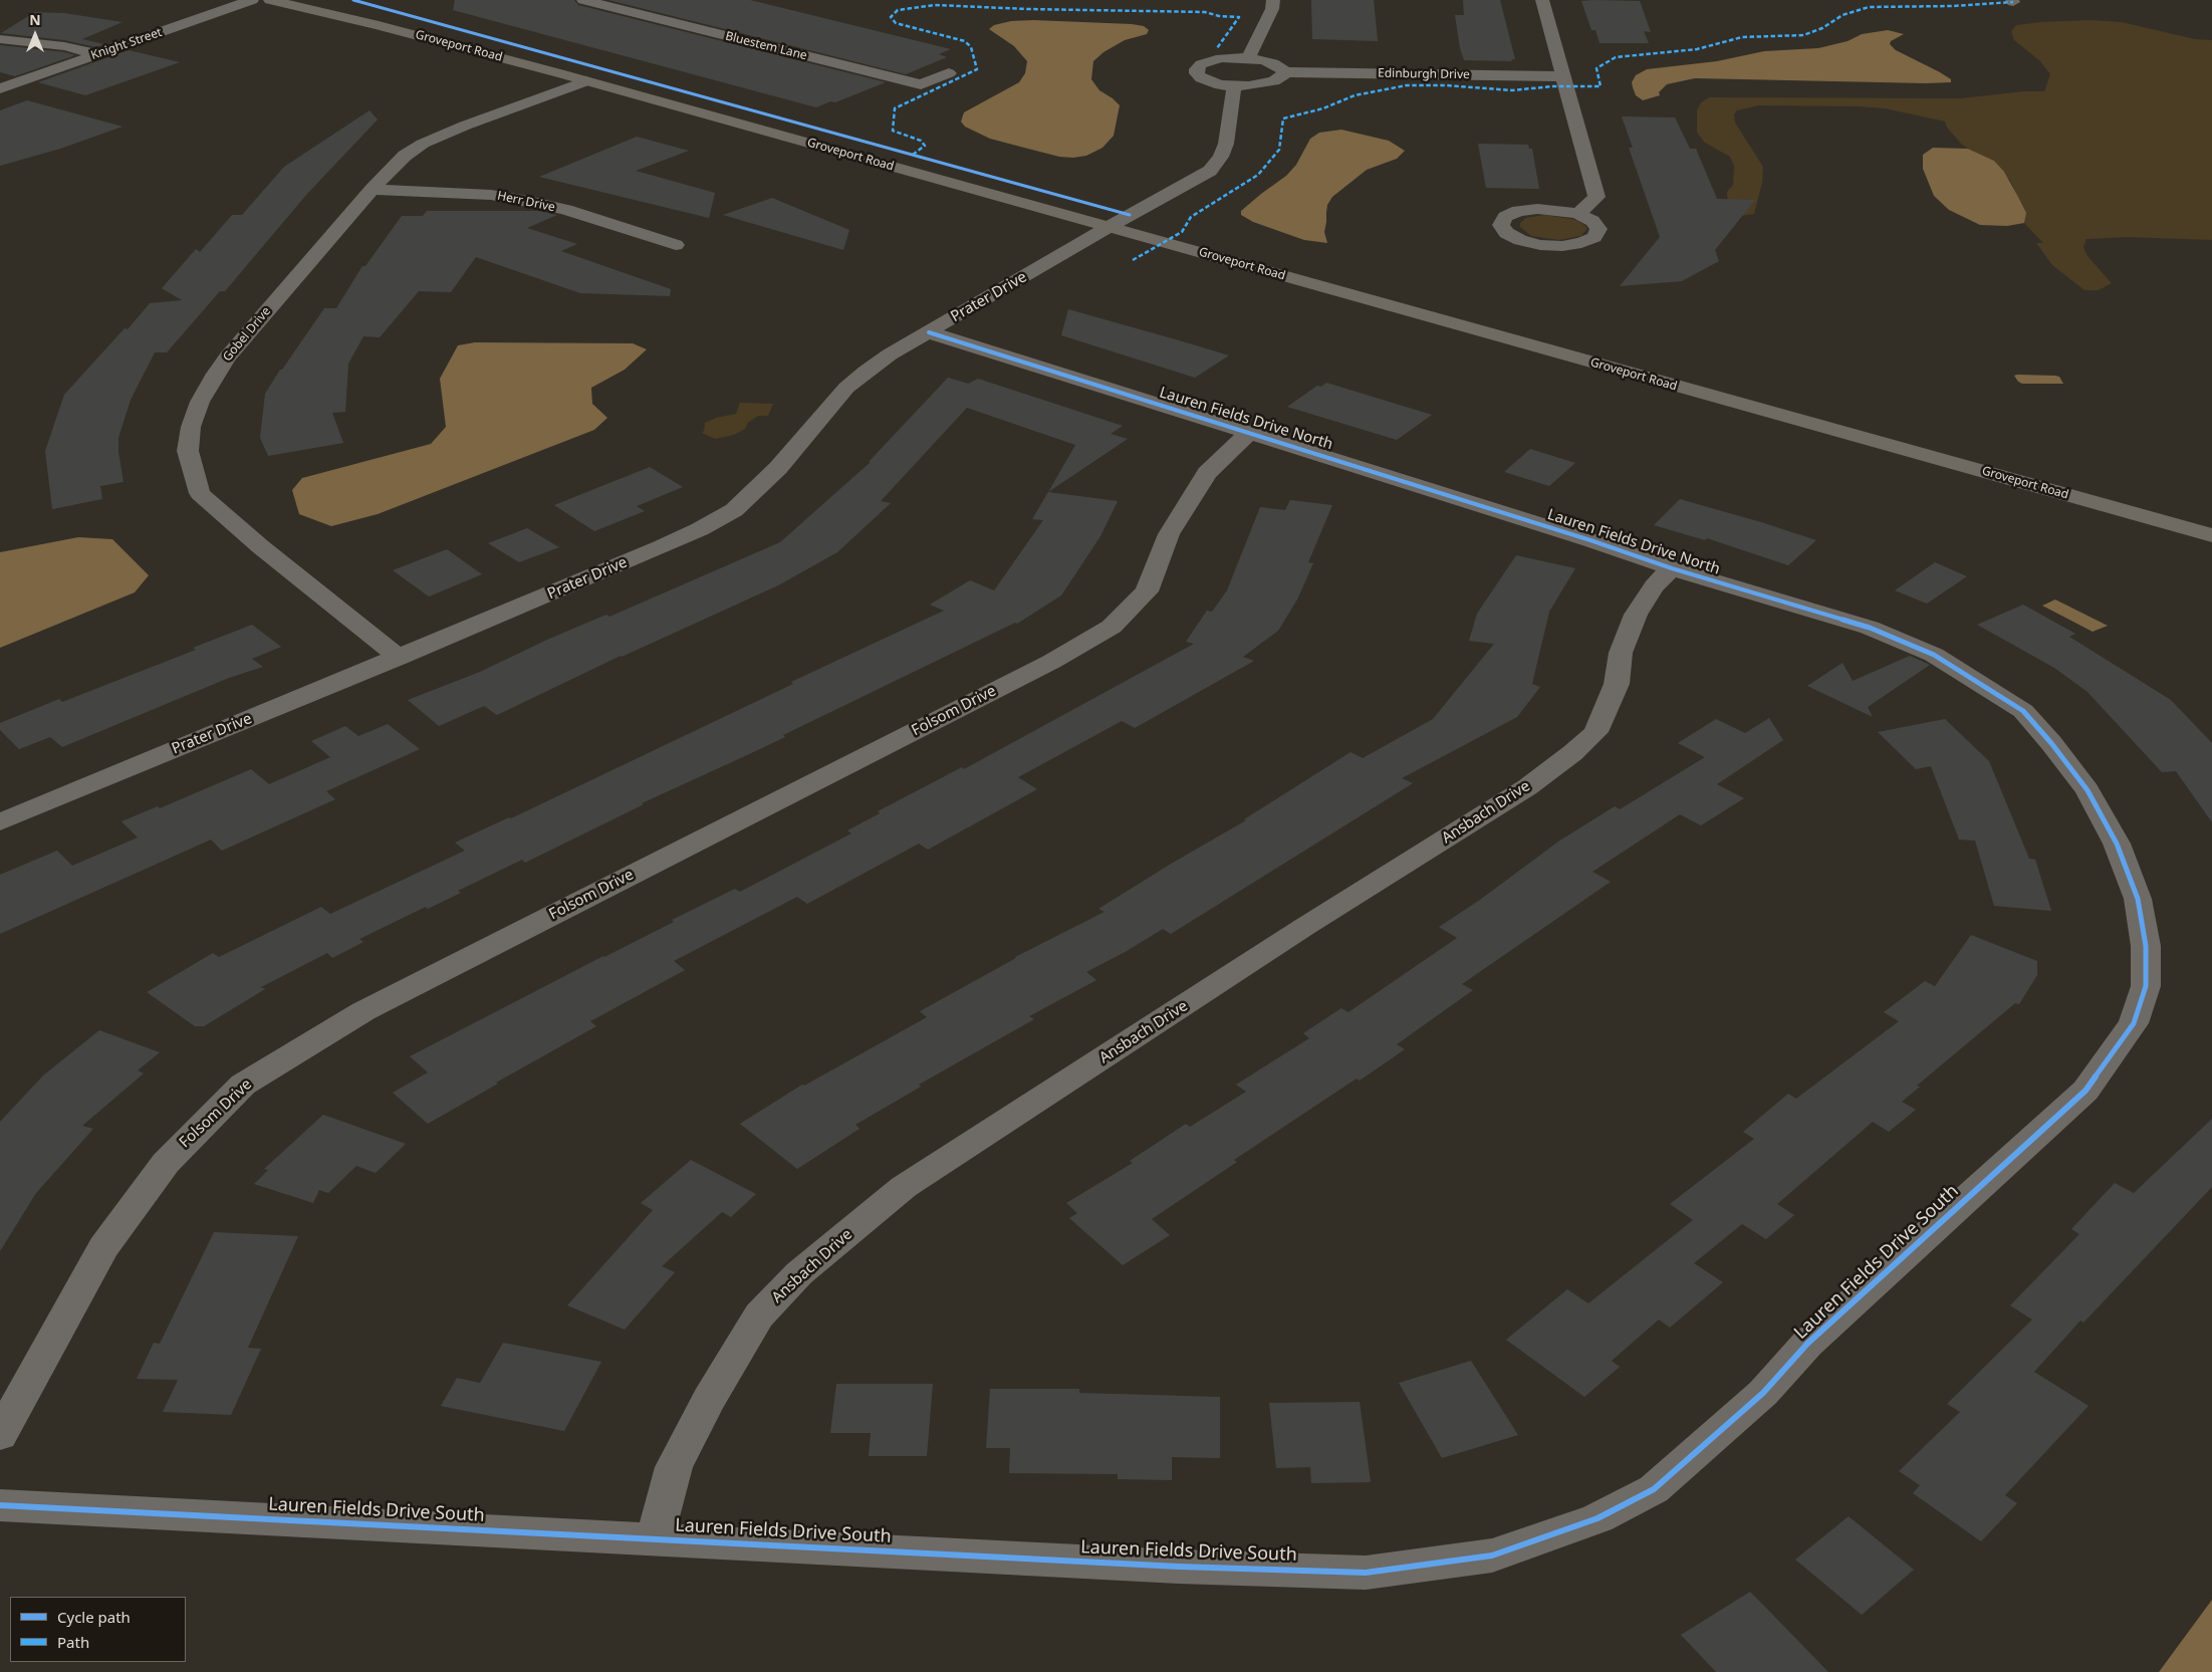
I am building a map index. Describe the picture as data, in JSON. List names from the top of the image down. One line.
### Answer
{"streets":{"main road":["Groveport Road"],"street":["Knight Street","Bluestem Lane","Edinburgh Drive","Herr Drive","Prater Drive","Gobel Drive","Lauren Fields Drive North","Folsom Drive","Ansbach Drive","Lauren Fields Drive South"]},"crossings":[["Groveport Road","Prater Drive"],["Groveport Road","Gobel Drive"],["Herr Drive","Gobel Drive"],["Prater Drive","Gobel Drive"],["Prater Drive","Lauren Fields Drive North"],["Lauren Fields Drive North","Folsom Drive"],["Lauren Fields Drive North","Ansbach Drive"],["Lauren Fields Drive North","Lauren Fields Drive South"],["Ansbach Drive","Lauren Fields Drive South"]],"legend":["Cycle path","Path"],"north":"top"}
